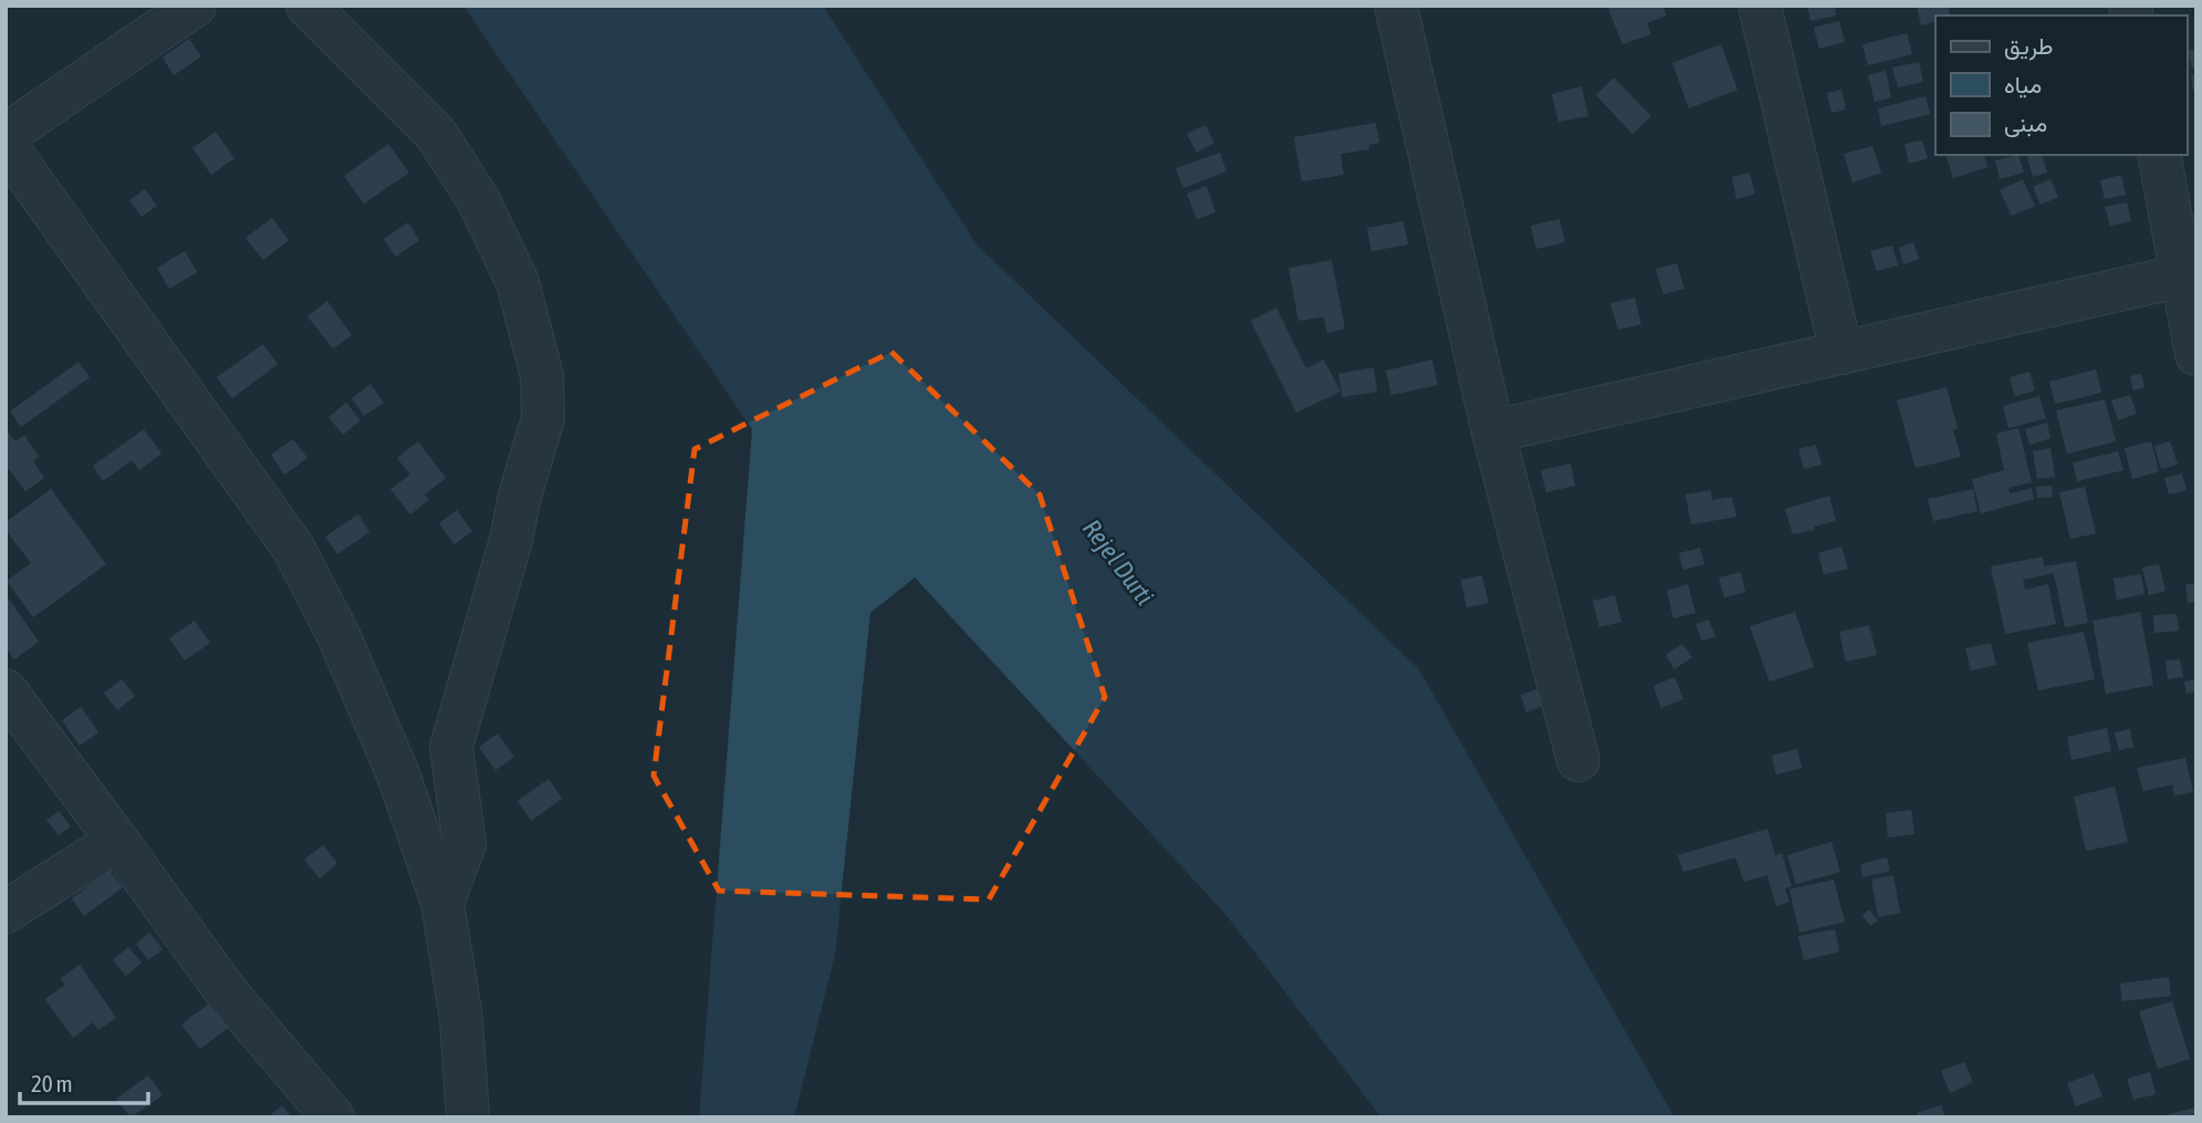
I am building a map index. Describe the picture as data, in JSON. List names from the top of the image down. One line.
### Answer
{"water":["Rejel Durti"],"legend":["طريق","مياه","مبنى"],"scale_bar":"20 m"}
